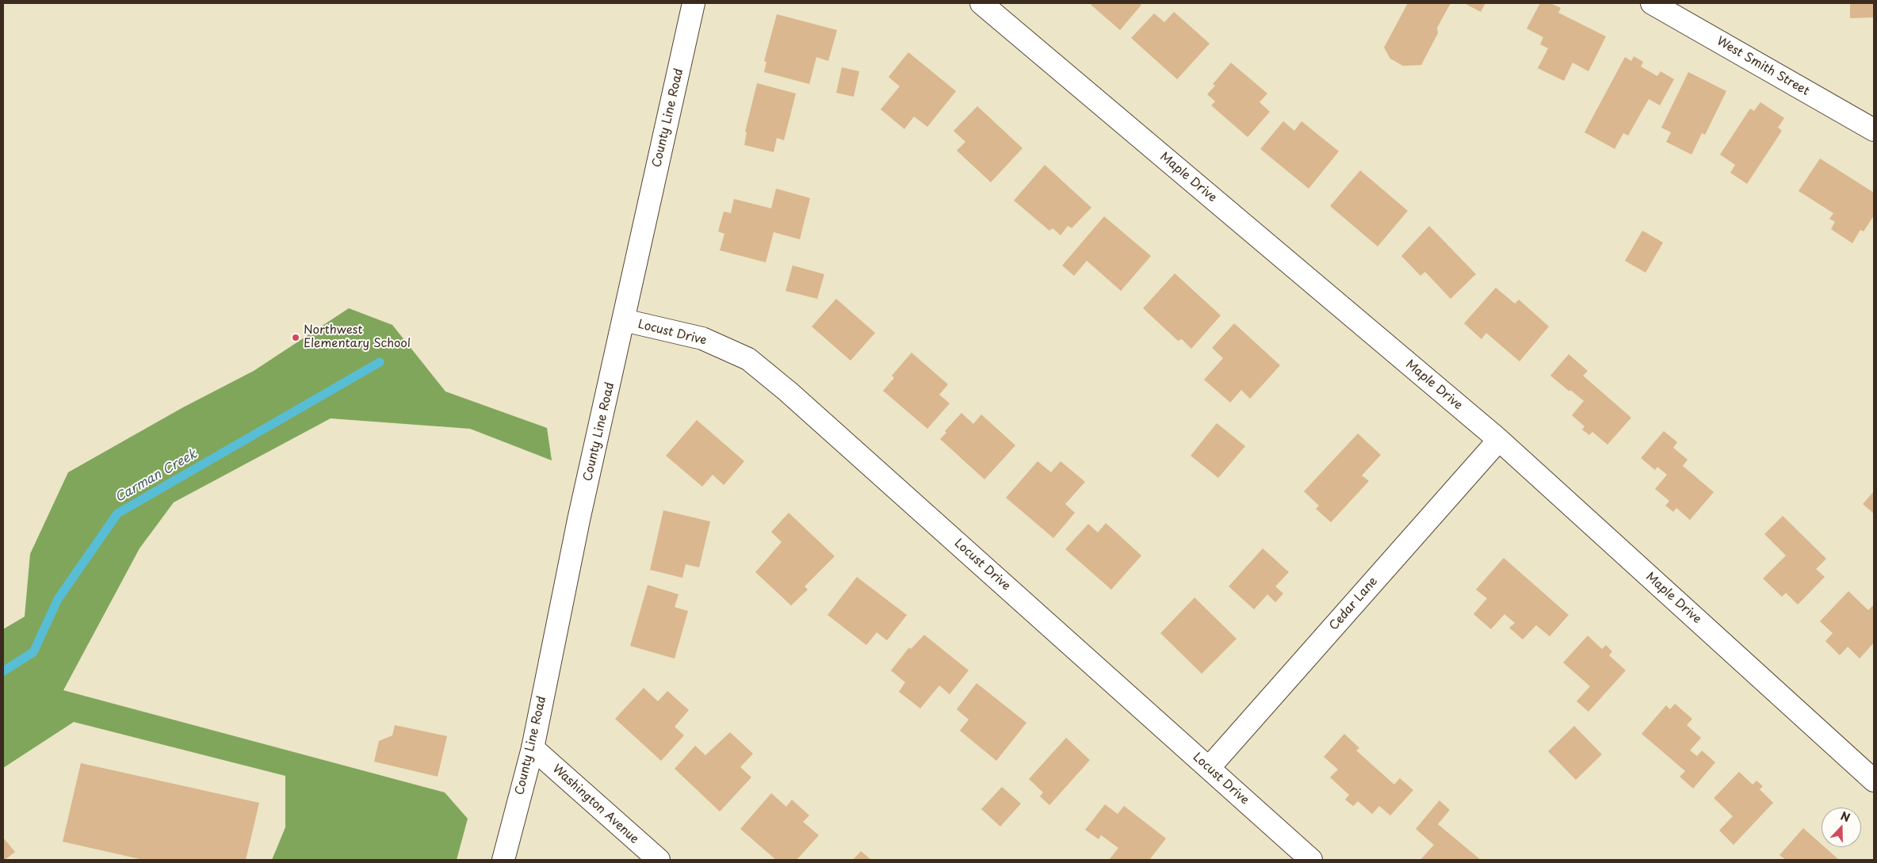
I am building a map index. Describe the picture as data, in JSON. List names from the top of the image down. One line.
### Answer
{"streets":{"street":["West Smith Street","County Line Road","Maple Drive","Locust Drive","Cedar Lane","Washington Avenue"]},"crossings":[["County Line Road","Locust Drive"],["County Line Road","Washington Avenue"],["Maple Drive","Cedar Lane"],["Locust Drive","Cedar Lane"]],"water":["Carman Creek"],"places":["Northwest Elementary School"],"north":"top"}
